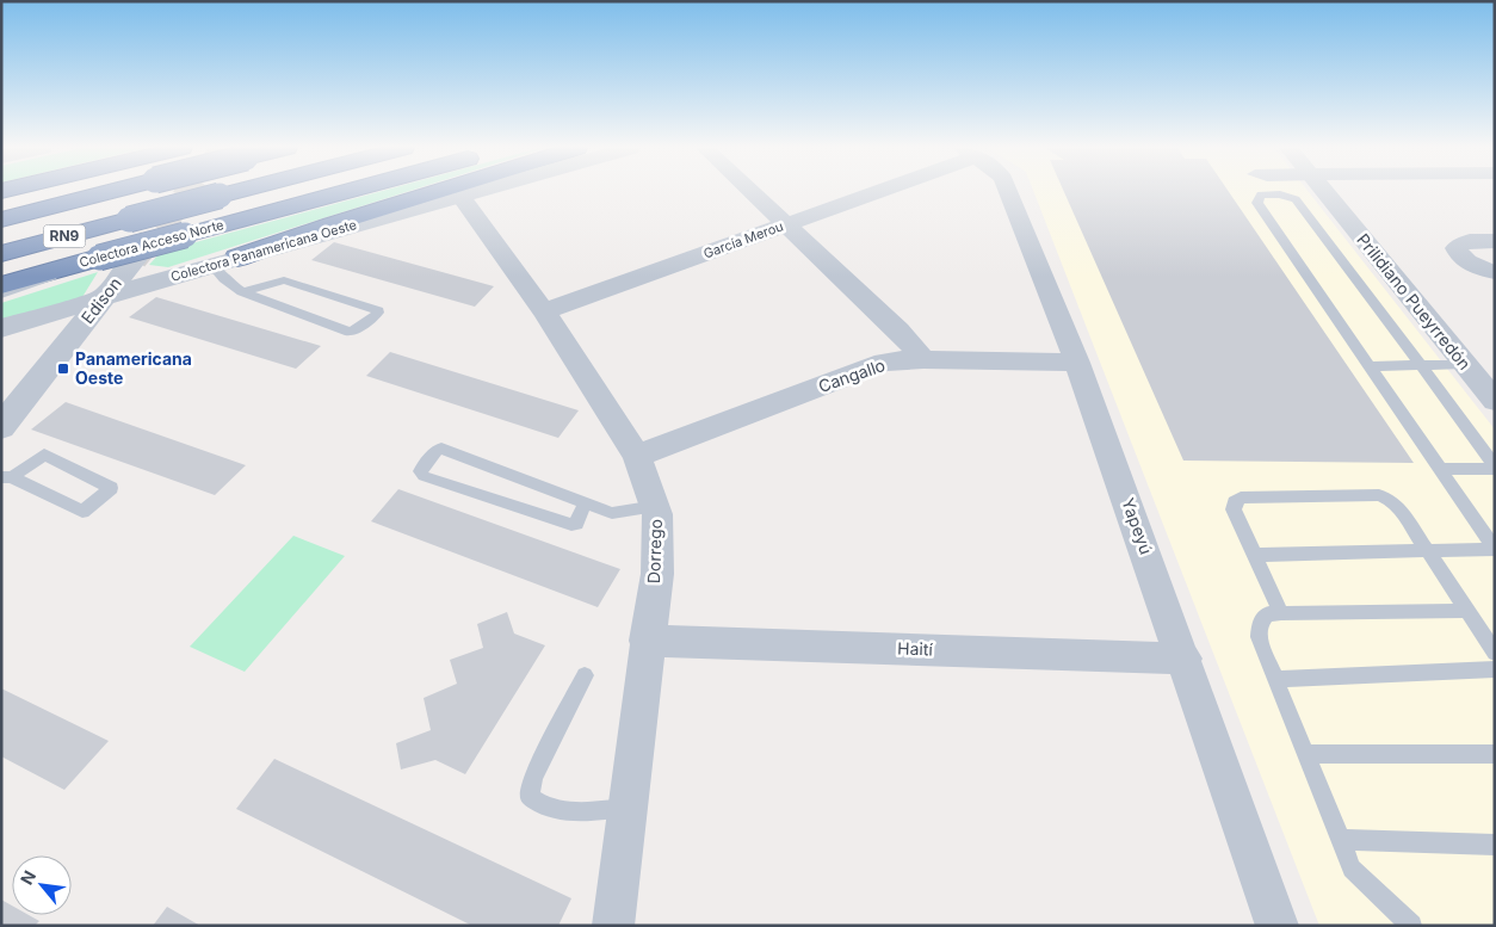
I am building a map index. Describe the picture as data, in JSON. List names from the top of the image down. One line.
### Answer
{"streets":{"highway":["RN9","Colectora Acceso Norte"],"street":["García Merou","Colectora Panamericana Oeste","Edison","Prilidiano Pueyrredón","Cangallo","Yapeyú","Dorrego","Haití"]},"crossings":[["García Merou","Dorrego"],["Colectora Panamericana Oeste","Edison"],["Colectora Panamericana Oeste","Dorrego"],["Cangallo","Yapeyú"],["Cangallo","Dorrego"],["Yapeyú","Haití"],["Dorrego","Haití"]],"places":{"transit":["Panamericana Oeste"]},"north":"top left"}
